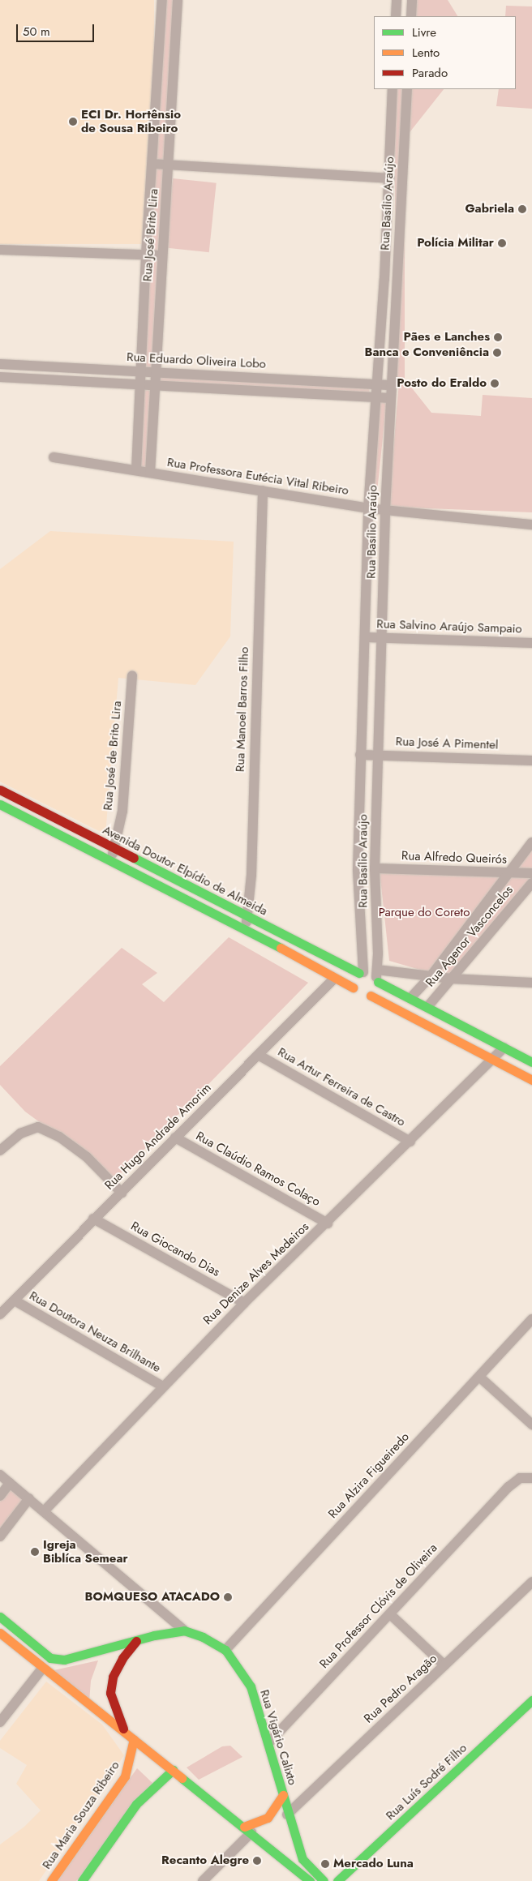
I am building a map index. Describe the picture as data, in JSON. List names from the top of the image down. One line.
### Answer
{"streets":{"main road":["Avenida Doutor Elpídio de Almeida","Rua Vigário Calixto","Rua Luís Sodré Filho","Rua Maria Souza Ribeiro"],"street":["Rua Basílio Araújo","Rua José Brito Lira","Rua Eduardo Oliveira Lobo","Rua Professora Eutécia Vital Ribeiro","Rua Salvino Araújo Sampaio","Rua Manoel Barros Filho","Rua José A Pimentel","Rua José de Brito Lira","Rua Alfredo Queirós","Rua Agenor Vasconcelos","Rua Artur Ferreira de Castro","Rua Hugo Andrade Amorim","Rua Claúdio Ramos Colaço","Rua Giocando Dias","Rua Denize Alves Medeiros","Rua Doutora Neuza Brilhante","Rua Alzira Figueiredo","Rua Professor Clóvis de Oliveira","Rua Pedro Aragão"]},"crossings":[["Rua Basílio Araújo","Rua Eduardo Oliveira Lobo"],["Rua Basílio Araújo","Rua Professora Eutécia Vital Ribeiro"],["Rua Basílio Araújo","Rua Salvino Araújo Sampaio"],["Rua Basílio Araújo","Rua José A Pimentel"],["Rua Basílio Araújo","Rua Alfredo Queirós"],["Rua Basílio Araújo","Avenida Doutor Elpídio de Almeida"],["Rua José Brito Lira","Rua Eduardo Oliveira Lobo"],["Rua José Brito Lira","Rua Professora Eutécia Vital Ribeiro"],["Rua Professora Eutécia Vital Ribeiro","Rua Manoel Barros Filho"],["Rua Manoel Barros Filho","Avenida Doutor Elpídio de Almeida"],["Rua José de Brito Lira","Avenida Doutor Elpídio de Almeida"],["Rua Alfredo Queirós","Rua Agenor Vasconcelos"],["Avenida Doutor Elpídio de Almeida","Rua Hugo Andrade Amorim"],["Rua Artur Ferreira de Castro","Rua Hugo Andrade Amorim"],["Rua Artur Ferreira de Castro","Rua Denize Alves Medeiros"],["Rua Hugo Andrade Amorim","Rua Claúdio Ramos Colaço"],["Rua Hugo Andrade Amorim","Rua Giocando Dias"],["Rua Hugo Andrade Amorim","Rua Doutora Neuza Brilhante"],["Rua Claúdio Ramos Colaço","Rua Denize Alves Medeiros"],["Rua Giocando Dias","Rua Denize Alves Medeiros"],["Rua Denize Alves Medeiros","Rua Doutora Neuza Brilhante"],["Rua Alzira Figueiredo","Rua Vigário Calixto"],["Rua Professor Clóvis de Oliveira","Rua Vigário Calixto"],["Rua Pedro Aragão","Rua Vigário Calixto"]],"parks":["Parque do Coreto"],"places":["ECI Dr. Hortênsio de Sousa Ribeiro","Gabriela","Polícia Militar","Pães e Lanches","Banca e Conveniência","Posto do Eraldo","Igreja Biblíca Semear","BOMQUESO ATACADO","Recanto Alegre","Mercado Luna"],"legend":["Livre","Lento","Parado"],"scale_bar":"50 m"}
